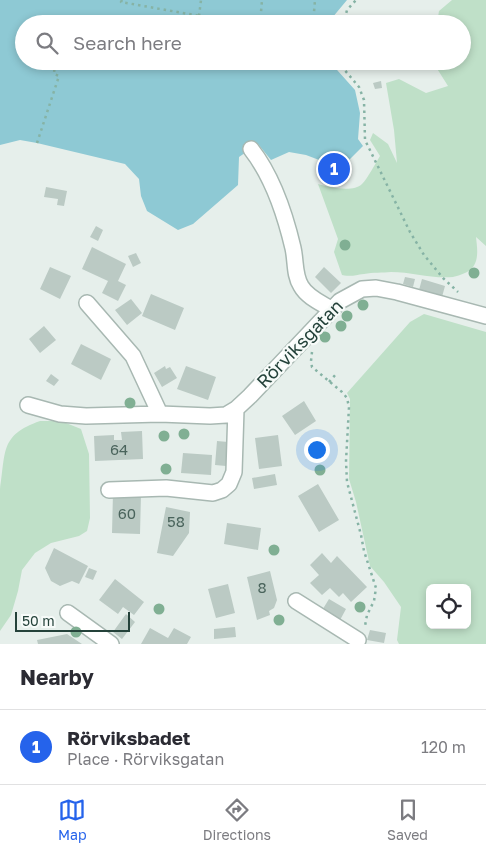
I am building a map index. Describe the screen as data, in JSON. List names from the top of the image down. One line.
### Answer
{"streets":{"street":["Rörviksgatan"]},"house_numbers":["64","60","58","8"],"scale_bar":"50 m","page":{"search":"Search here","pins":"1","scale":"50 m","heading":"Nearby","list":[{"mark":"1","name":"Rörviksbadet","note":"Place · Rörviksgatan","value":"120 m"}],"nav":["Map","Directions","Saved"]}}
